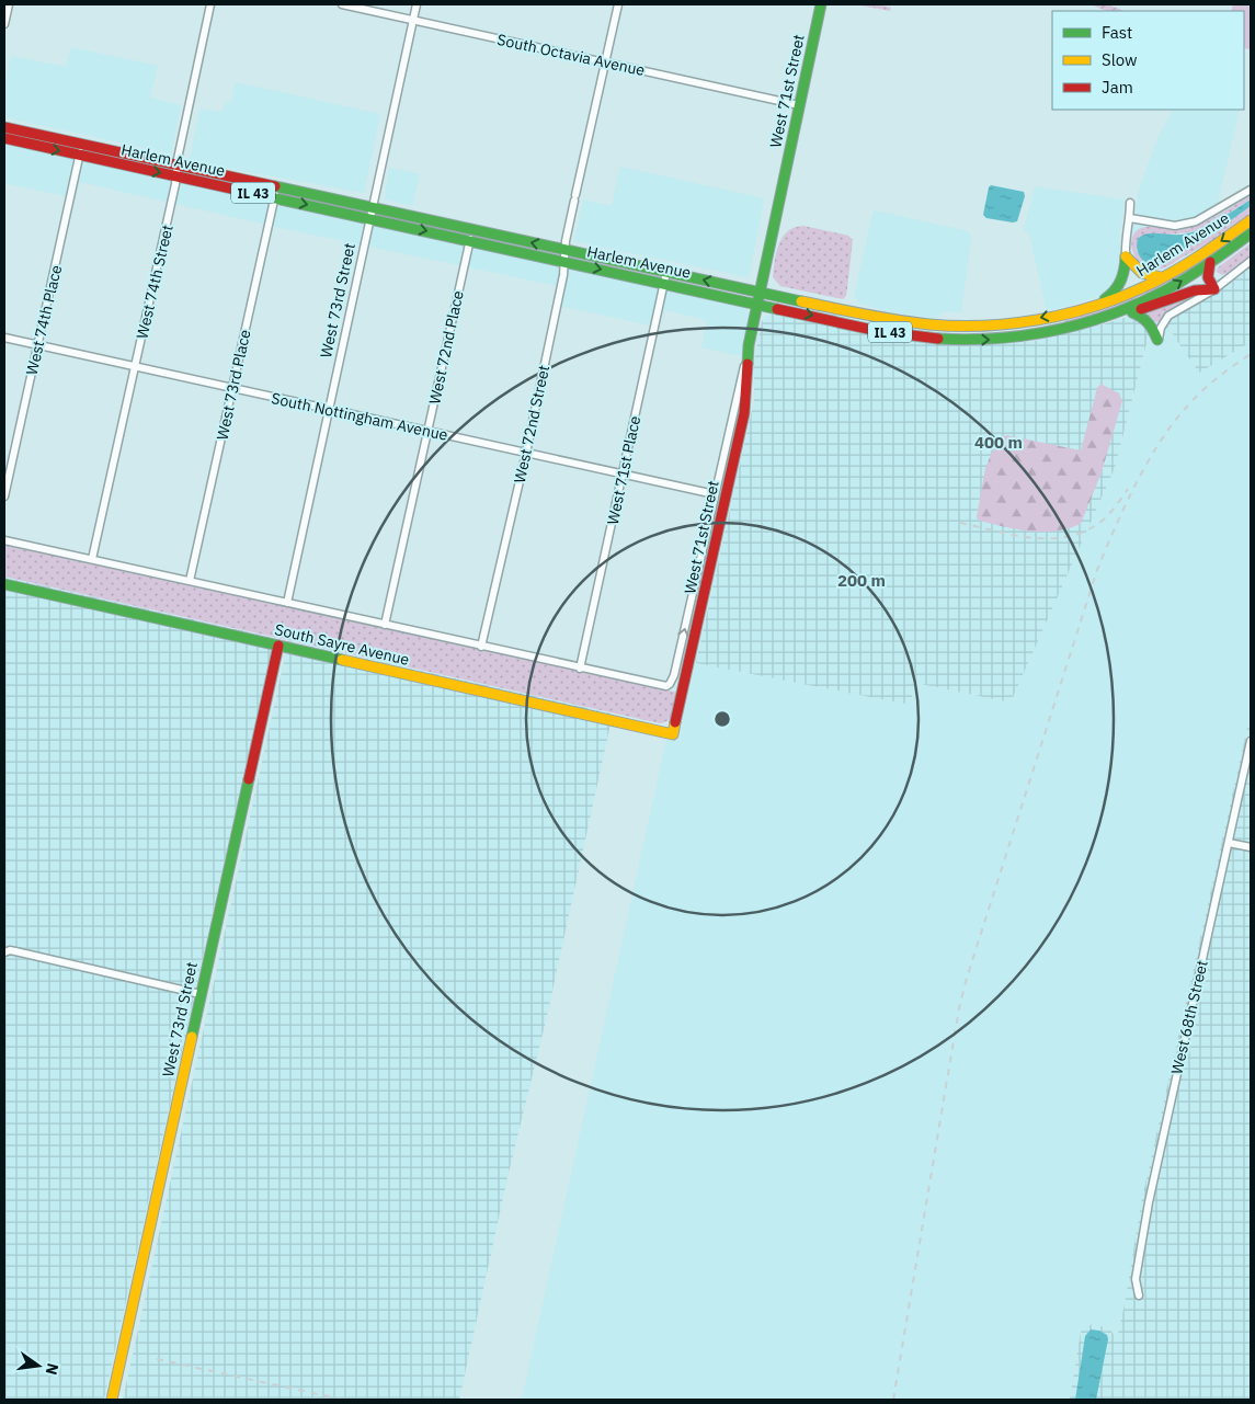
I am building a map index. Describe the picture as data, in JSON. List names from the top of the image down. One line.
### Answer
{"streets":{"main road":["West 71st Street","Harlem Avenue","IL 43","West 73rd Street","South Sayre Avenue"],"street":["South Octavia Avenue","West 74th Street","West 74th Place","West 72nd Place","West 73rd Place","South Nottingham Avenue","West 72nd Street","West 71st Place","West 68th Street"]},"crossings":[["South Octavia Avenue","West 71st Street"],["South Octavia Avenue","West 73rd Street"],["South Octavia Avenue","West 72nd Street"],["West 71st Street","Harlem Avenue"],["West 71st Street","South Nottingham Avenue"],["West 71st Street","South Sayre Avenue"],["Harlem Avenue","West 74th Street"],["Harlem Avenue","West 73rd Street"],["Harlem Avenue","West 74th Place"],["Harlem Avenue","West 72nd Place"],["Harlem Avenue","West 73rd Place"],["Harlem Avenue","West 72nd Street"],["Harlem Avenue","West 71st Place"],["West 74th Street","South Nottingham Avenue"],["West 74th Street","South Sayre Avenue"],["West 73rd Street","South Nottingham Avenue"],["West 73rd Street","South Sayre Avenue"],["West 74th Place","South Nottingham Avenue"],["West 72nd Place","South Nottingham Avenue"],["West 72nd Place","South Sayre Avenue"],["West 73rd Place","South Nottingham Avenue"],["West 73rd Place","South Sayre Avenue"],["South Nottingham Avenue","West 72nd Street"],["South Nottingham Avenue","West 71st Place"],["West 72nd Street","South Sayre Avenue"],["West 71st Place","South Sayre Avenue"]],"legend":["Fast","Slow","Jam"],"north":"right","rings":["400 m","200 m"]}
